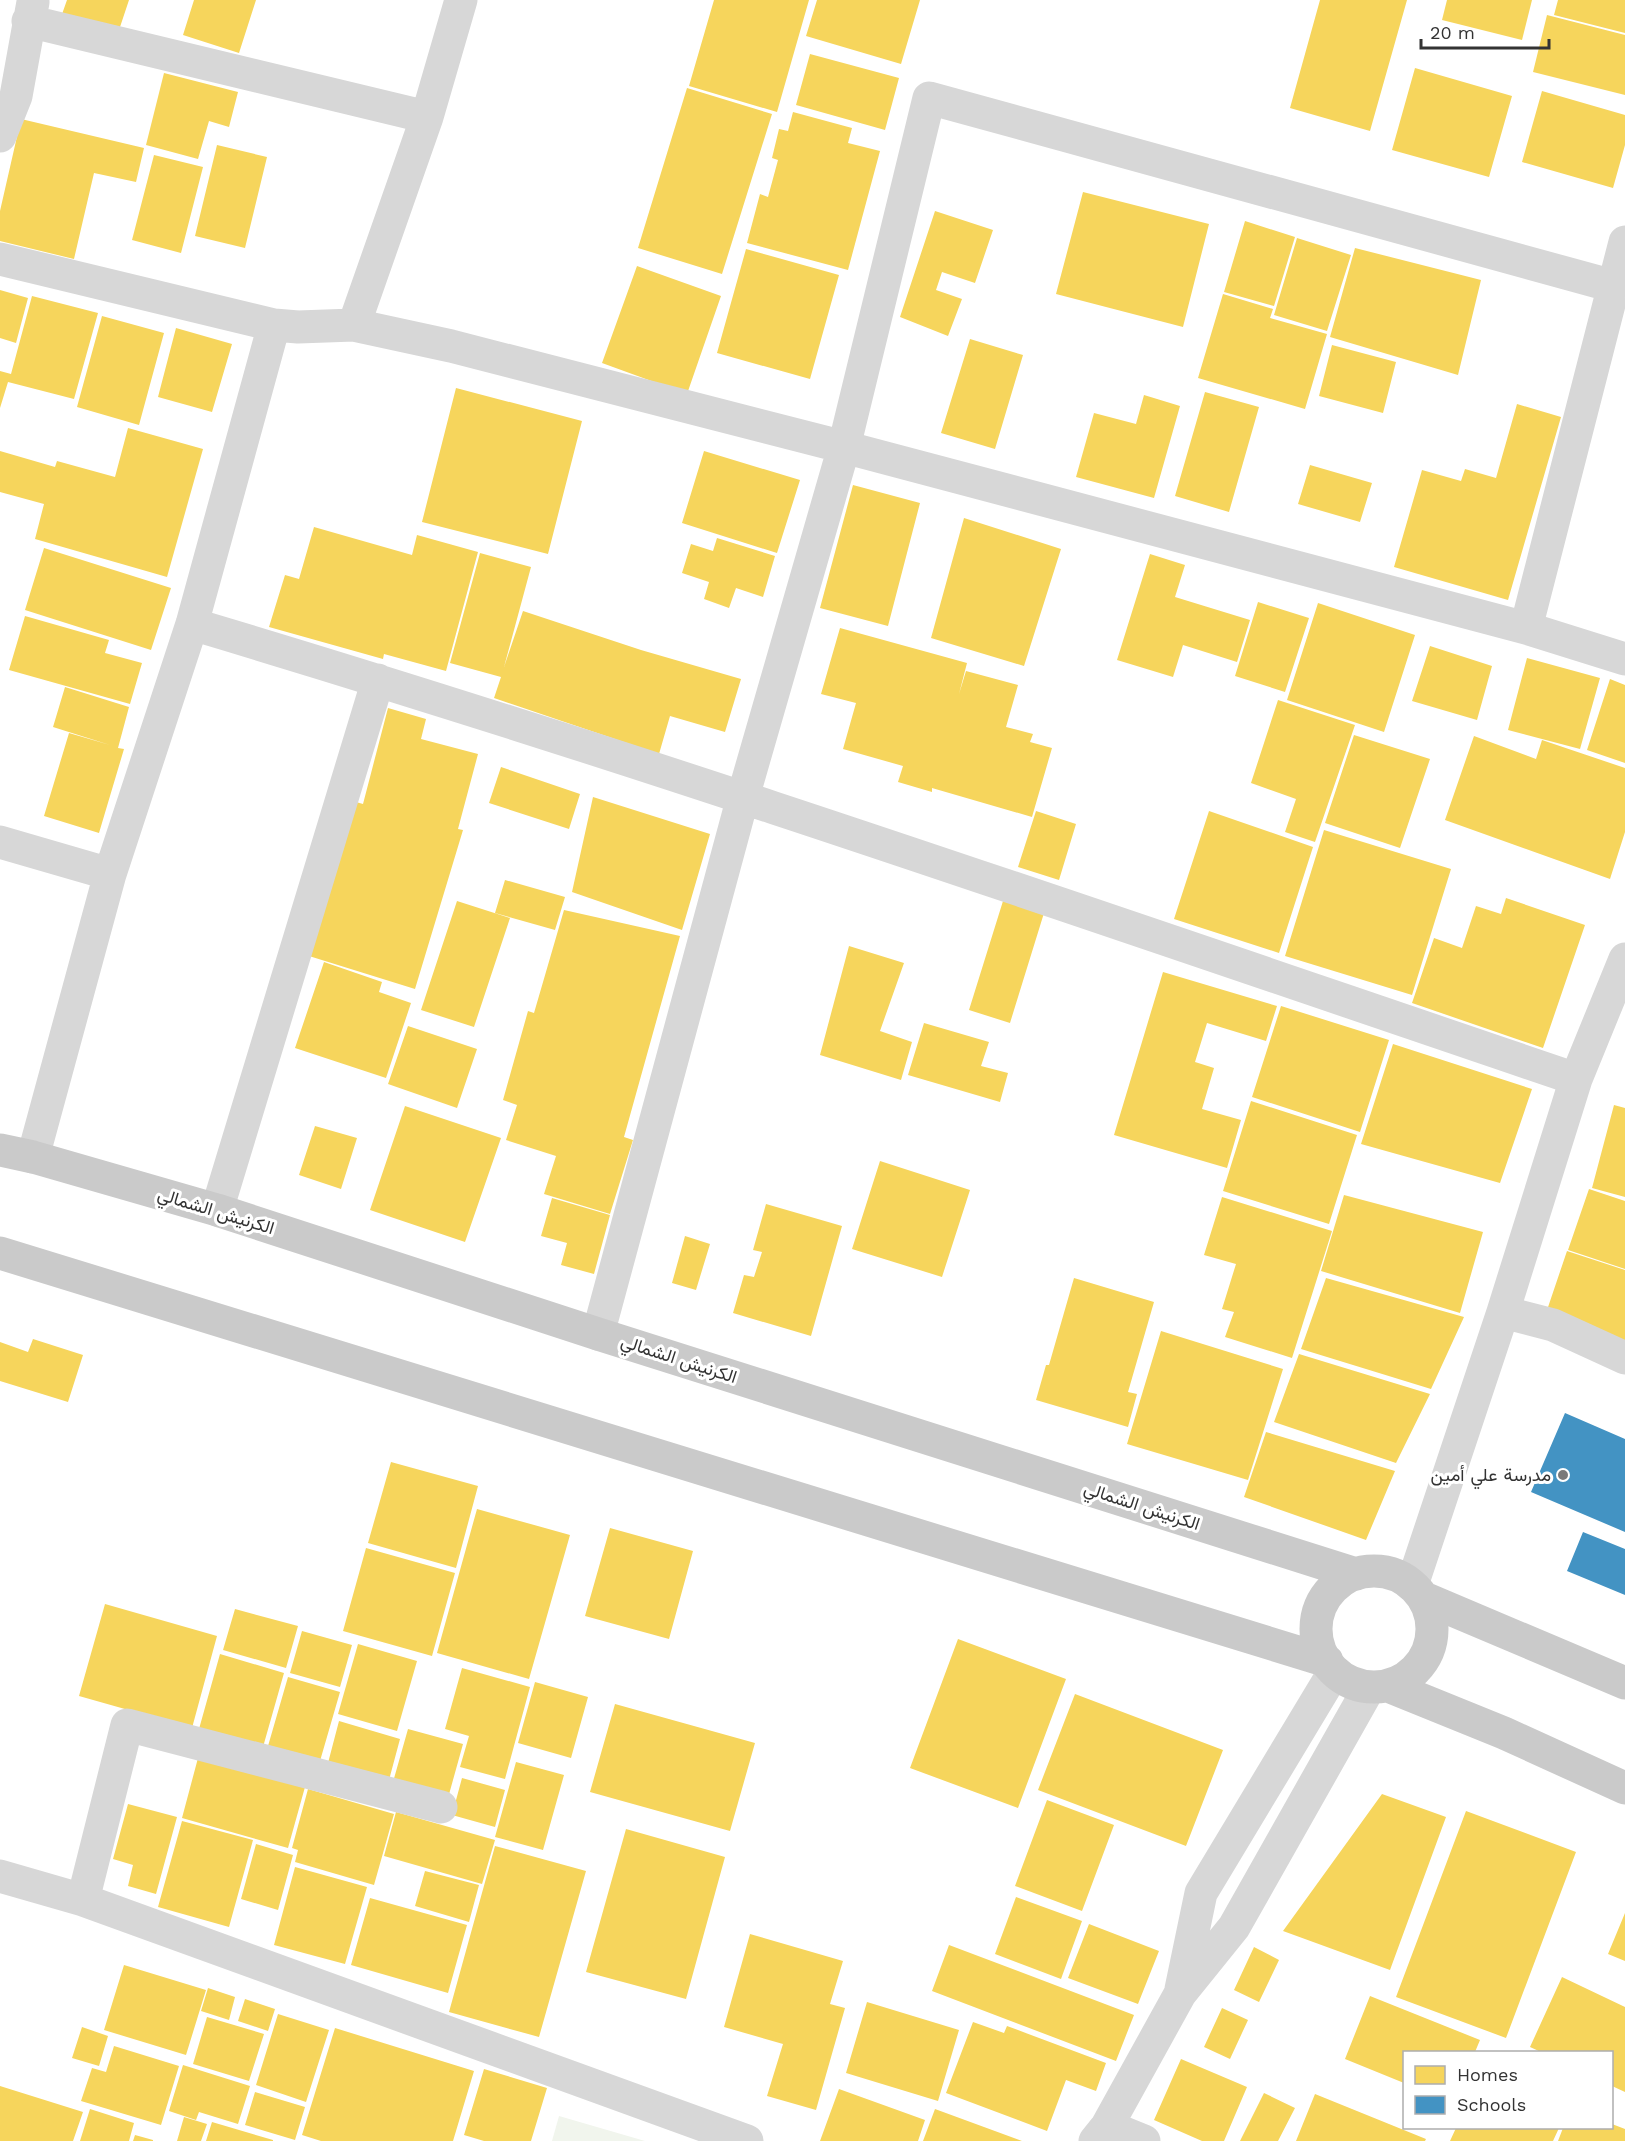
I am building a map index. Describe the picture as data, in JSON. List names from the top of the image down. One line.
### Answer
{"streets":{"main road":["الكرنيش الشمالي"]},"places":["مدرسة علي أمين"],"legend":["Homes","Schools"],"scale_bar":"20 m"}
